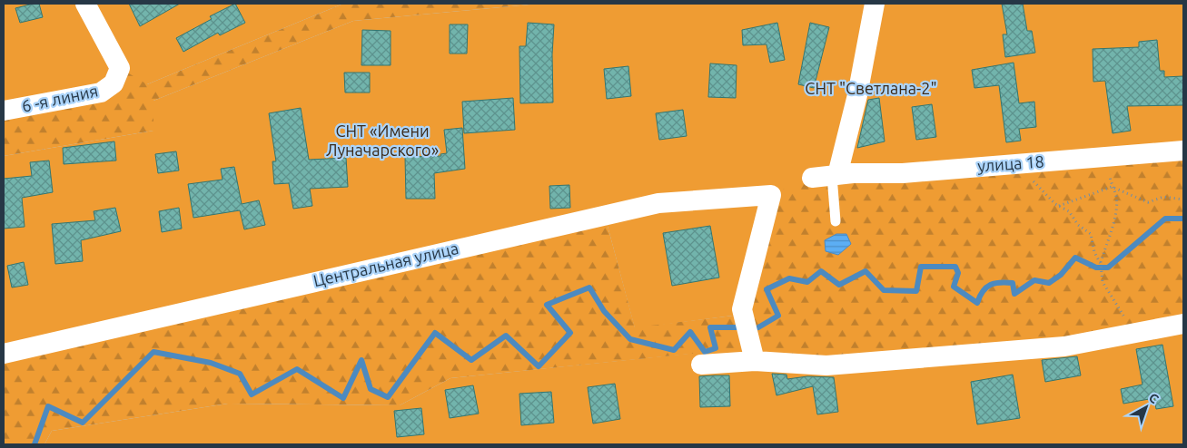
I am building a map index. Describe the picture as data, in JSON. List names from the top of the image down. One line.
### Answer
{"streets":{"street":["6 -я линия","улица 18","Центральная улица"]},"parks":["СНТ \"Светлана-2\"","СНТ «Имени Луначарского»"],"north":"top right"}
